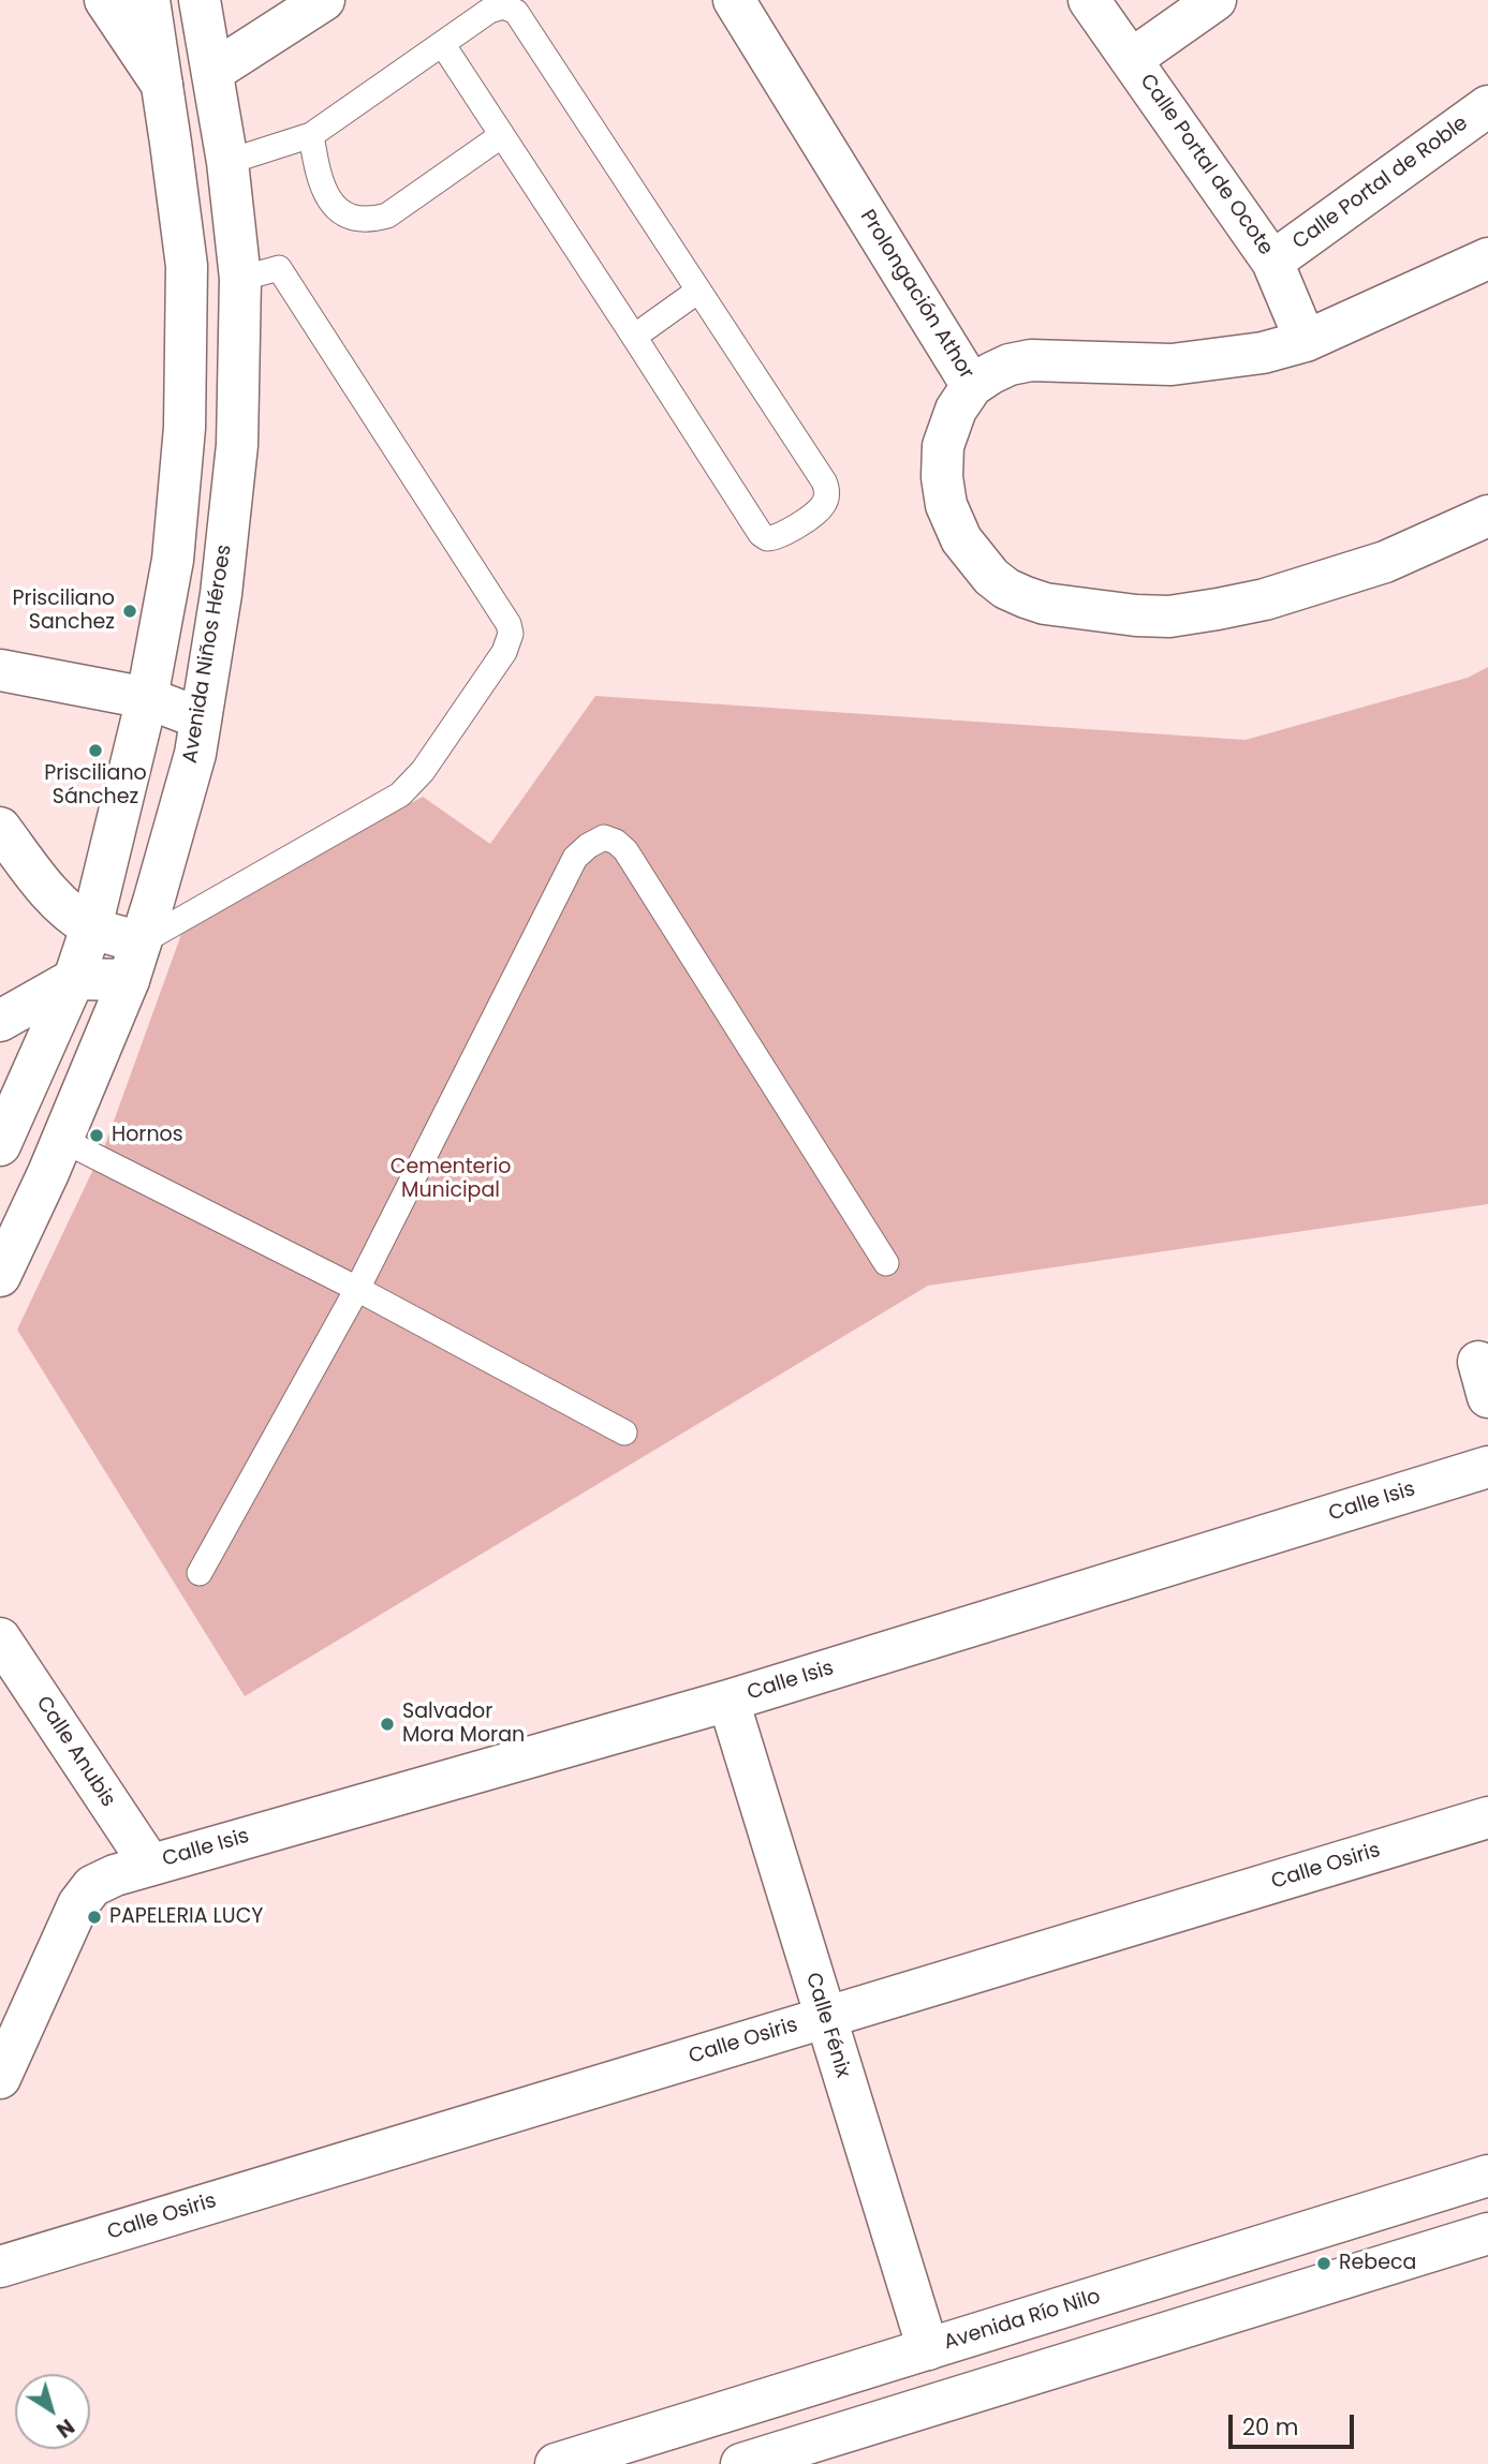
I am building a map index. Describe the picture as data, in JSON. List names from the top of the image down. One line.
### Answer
{"streets":{"street":["Calle Portal de Ocote","Calle Portal de Roble","Prolongación Athor","Avenida Niños Héroes","Calle Isis","Calle Anubis","Calle Osiris","Calle Fénix","Avenida Río Nilo"]},"crossings":[["Calle Portal de Ocote","Calle Portal de Roble"],["Calle Isis","Calle Anubis"],["Calle Isis","Calle Fénix"],["Calle Osiris","Calle Fénix"],["Calle Fénix","Avenida Río Nilo"]],"parks":["Cementerio Municipal"],"places":["Prisciliano Sanchez","Prisciliano Sánchez","Hornos","Salvador Mora Moran","PAPELERIA LUCY","Rebeca"],"scale_bar":"20 m","north":"bottom right"}
